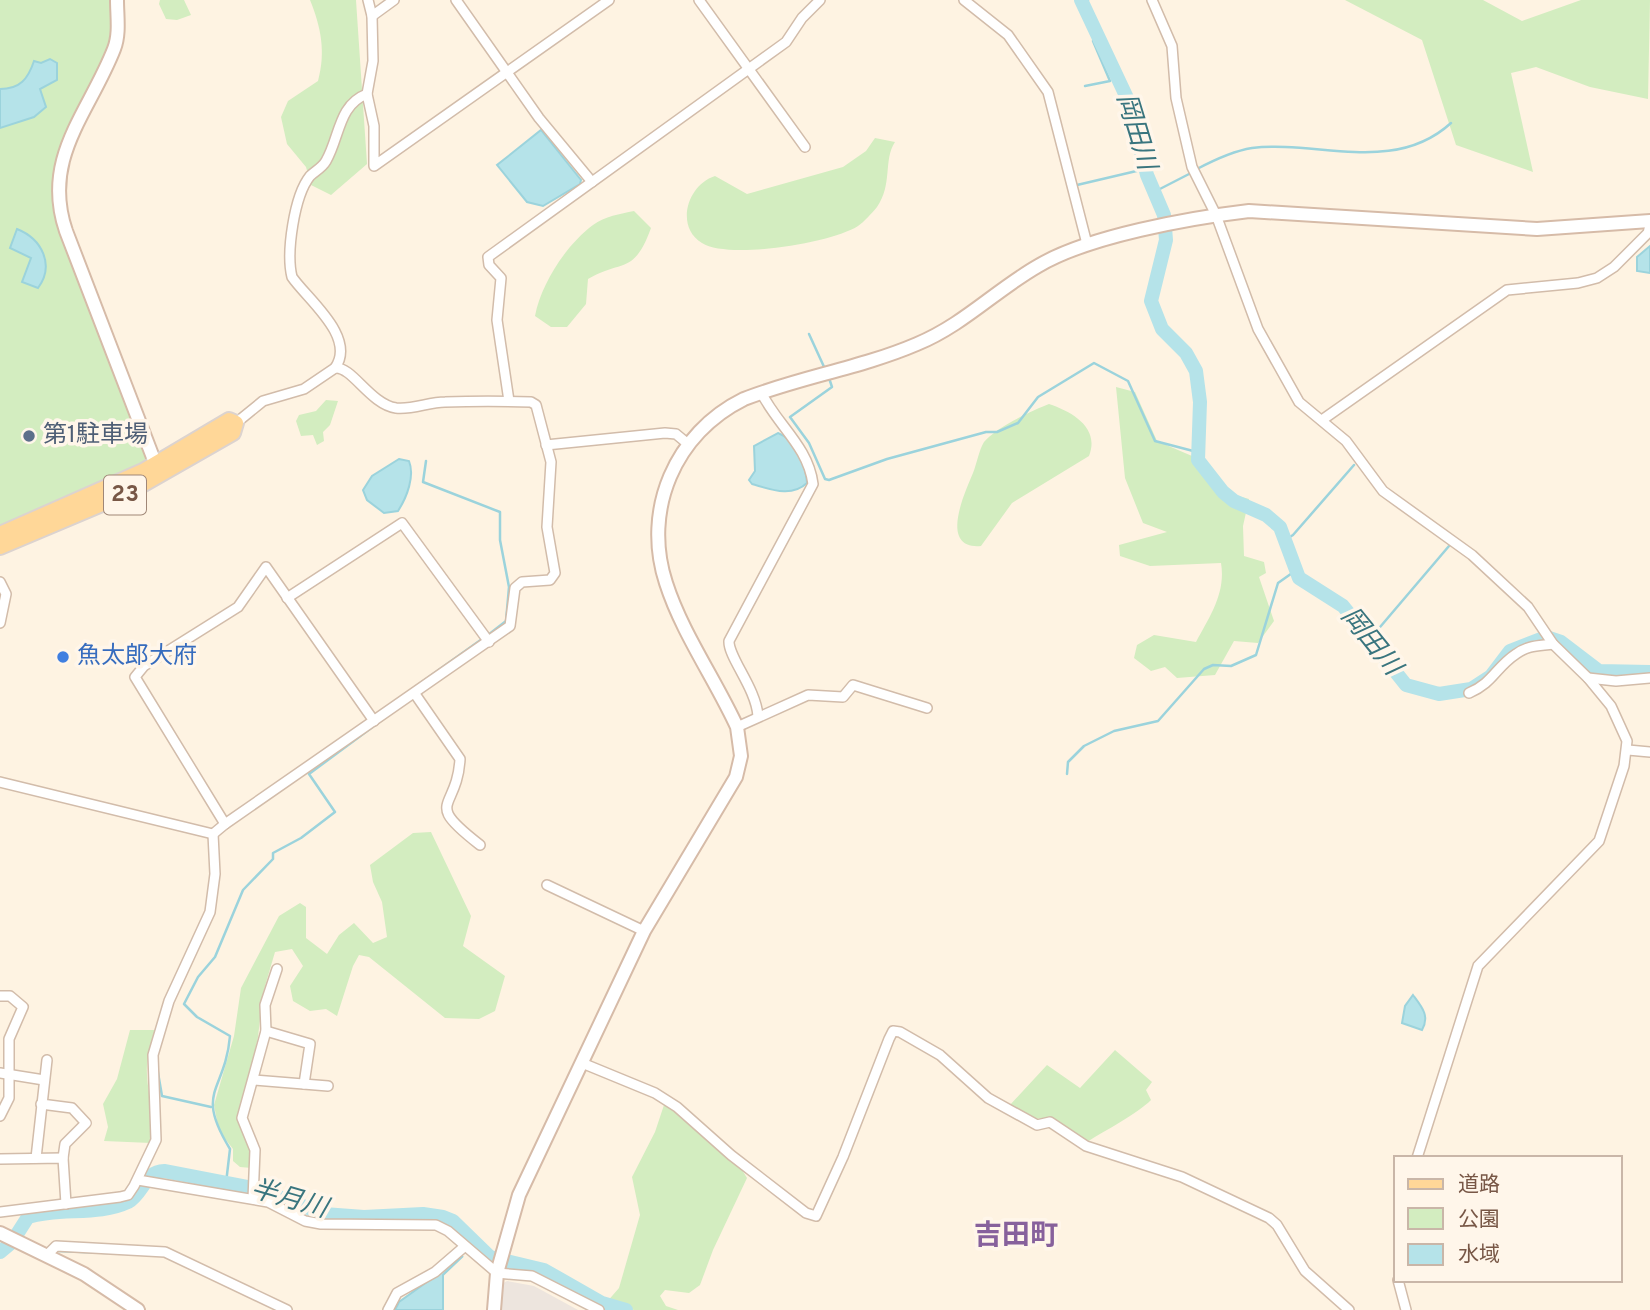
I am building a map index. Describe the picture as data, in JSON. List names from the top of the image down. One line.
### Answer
{"streets":{"main road":["23"]},"districts":["吉田町"],"water":["岡田川","半月川"],"places":["第1駐車場","魚太郎大府"],"legend":["道路","公園","水域"]}
